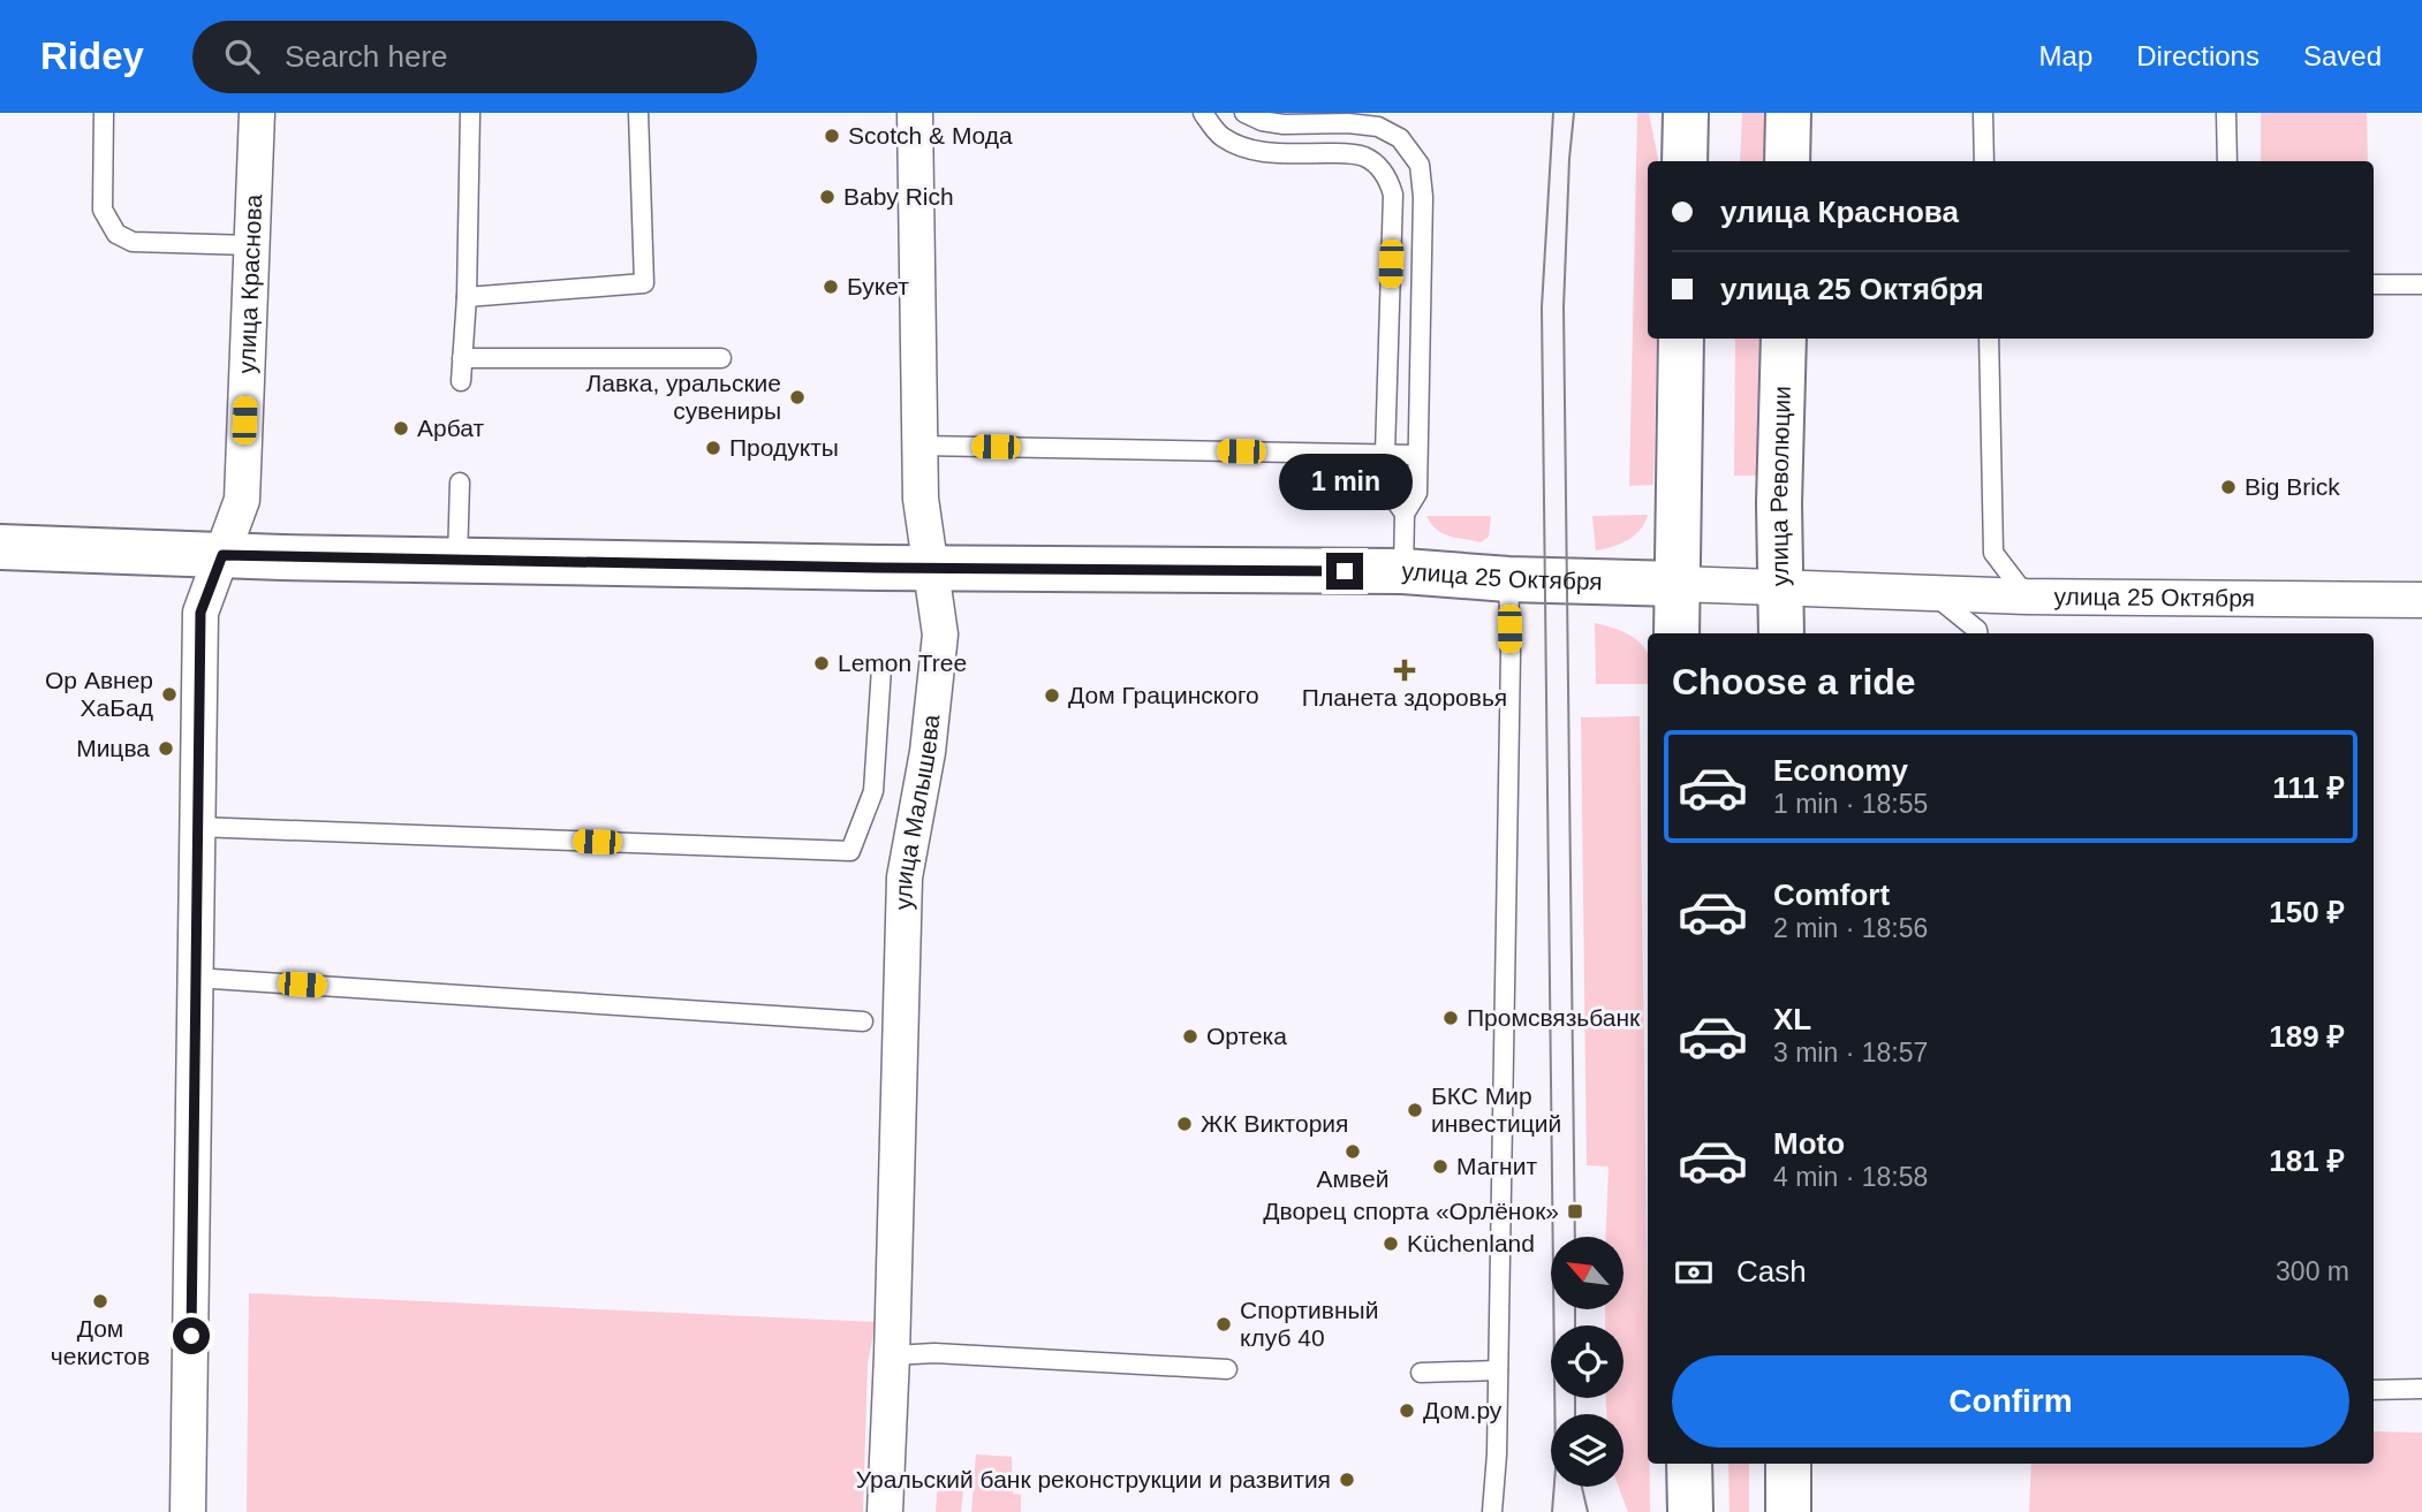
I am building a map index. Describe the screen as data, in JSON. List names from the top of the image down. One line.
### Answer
{"streets":{"street":["улица Краснова","улица Революции","улица 25 Октября","улица Малышева"]},"crossings":[["улица Краснова","улица 25 Октября"],["улица Революции","улица 25 Октября"],["улица 25 Октября","улица Малышева"]],"places":{"other":["Scotch & Мода","Baby Rich","Букет","Лавка, уральские сувениры","Арбат","Продукты","Big Brick","Lemon Tree","Ор Авнер ХаБад","Дом Грацинского","Мицва","Промсвязьбанк","Ортека","БКС Мир инвестиций","ЖК Виктория","Амвей","Магнит","Küchenland","Дом чекистов","Спортивный клуб 40","Дом.ру","Уральский банк реконструкции и развития"],"health":["Планета здоровья"],"transit":["Дворец спорта «Орлёнок»"]},"north":"top left","page":{"header":"Ridey","search":"Search here","nav":["Map","Directions","Saved"],"banner":["улица Краснова","улица 25 Октября"],"bubble":"1 min","heading":"Choose a ride","list":[{"name":"Economy","note":"1 min · 18:55","value":"111 ₽"},{"name":"Comfort","note":"2 min · 18:56","value":"150 ₽"},{"name":"XL","note":"3 min · 18:57","value":"189 ₽"},{"name":"Moto","note":"4 min · 18:58","value":"181 ₽"}],"pay":["Cash","300 m"],"buttons":"Confirm"}}
